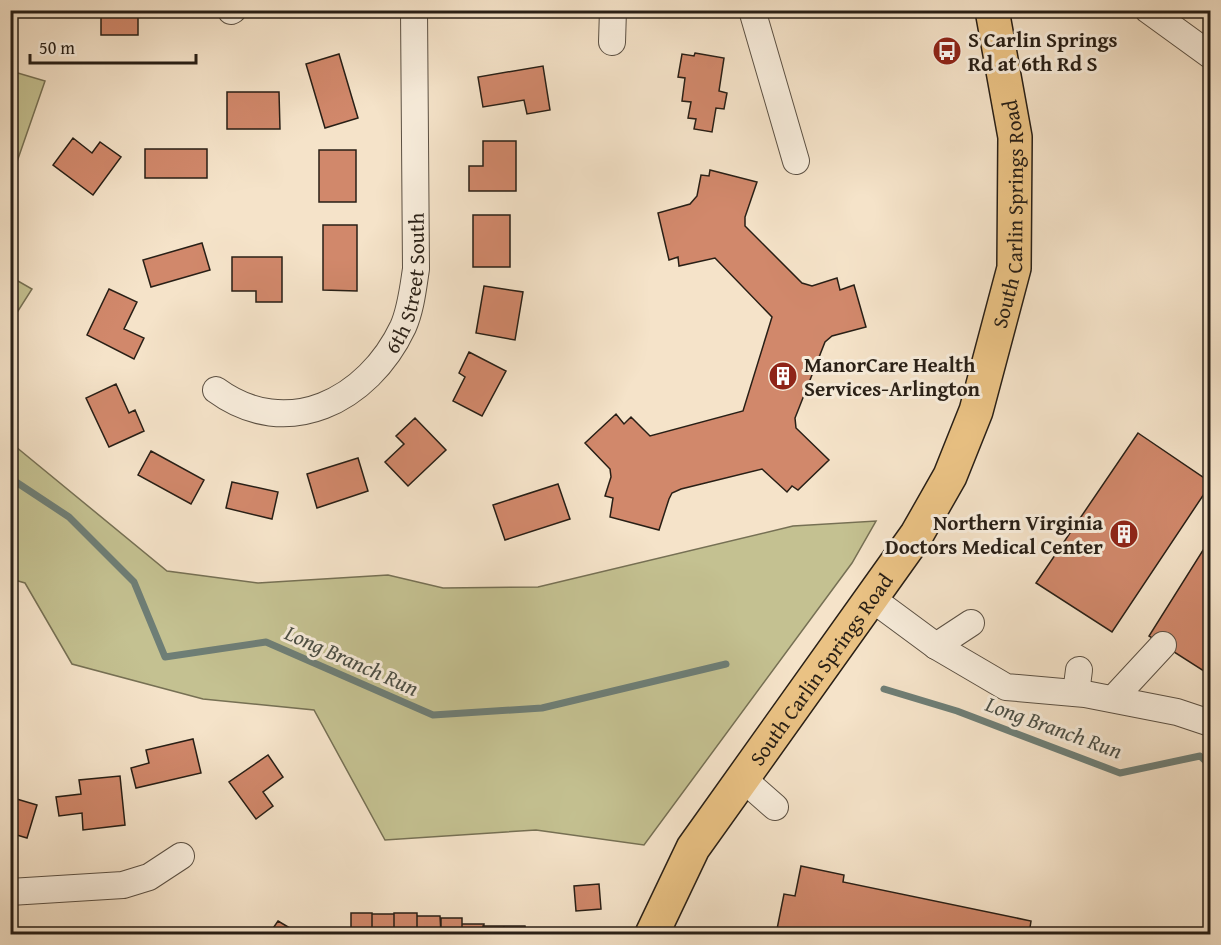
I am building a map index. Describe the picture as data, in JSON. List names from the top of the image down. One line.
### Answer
{"streets":{"main road":["South Carlin Springs Road"],"street":["6th Street South"]},"water":["Long Branch Run"],"places":{"bus stop":["S Carlin Springs Rd at 6th Rd S"],"building":["ManorCare Health Services-Arlington","Northern Virginia Doctors Medical Center"]},"scale_bar":"50 m"}
